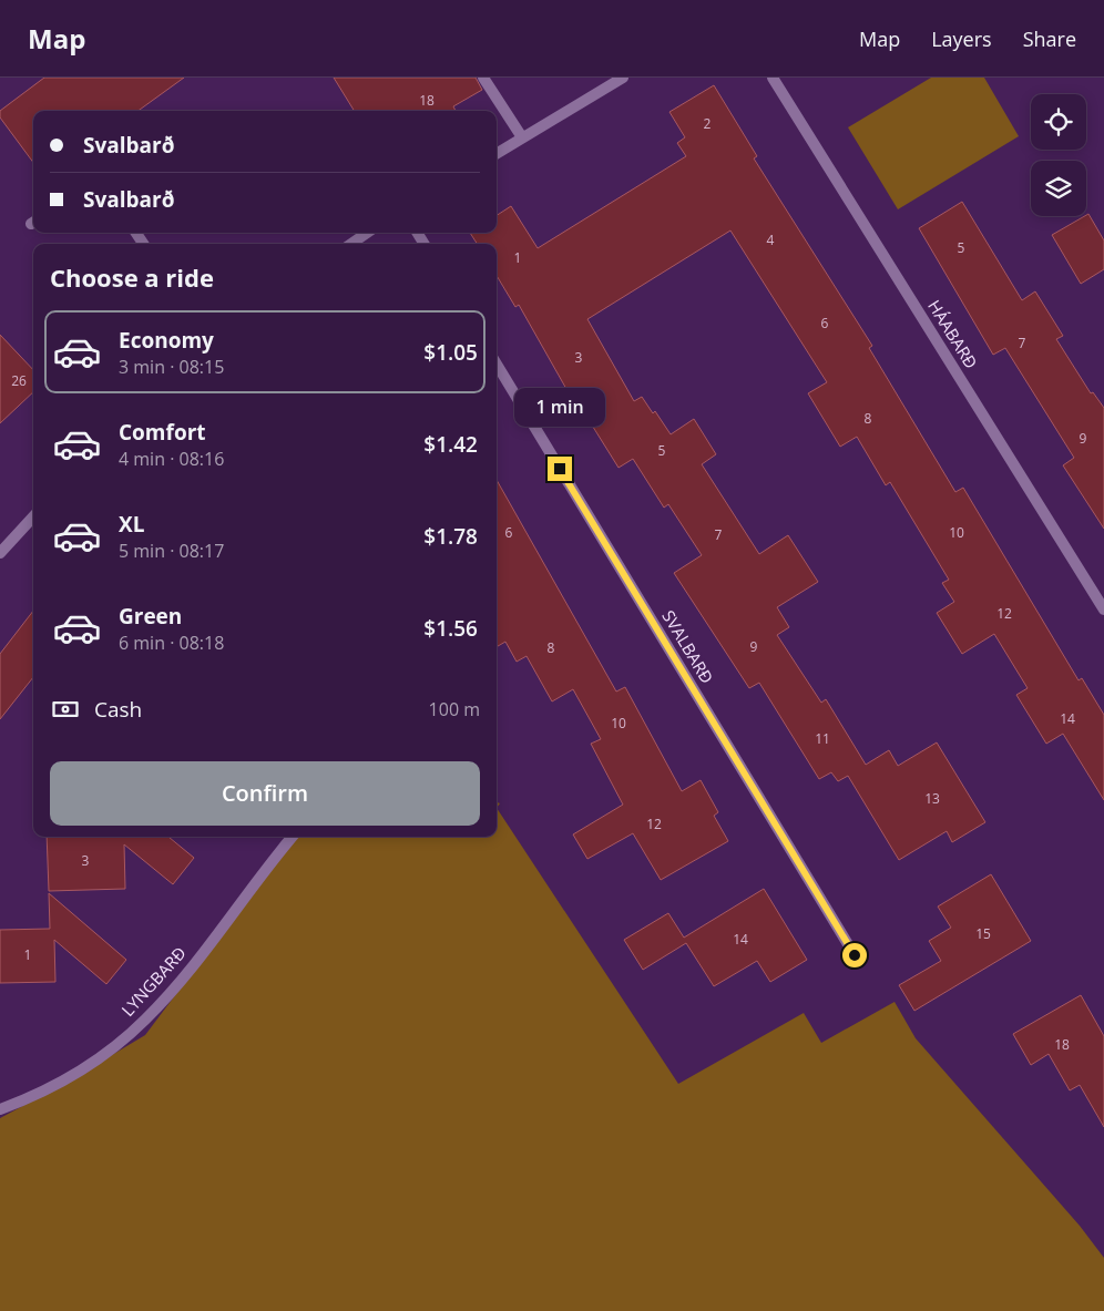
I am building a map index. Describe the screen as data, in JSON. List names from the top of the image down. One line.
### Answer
{"streets":{"street":["HÁABARÐ","SVALBARÐ","LYNGBARÐ"]},"house_numbers":["18","2","4","5","1","6","7","3","26","8","9","5","6","10","7","12","9","8","14","10","11","13","12","3","15","14","1","18"],"page":{"header":"Map","nav":["Map","Layers","Share"],"banner":["Svalbarð","Svalbarð"],"heading":"Choose a ride","list":[{"name":"Economy","note":"3 min · 08:15","value":"$1.05"},{"name":"Comfort","note":"4 min · 08:16","value":"$1.42"},{"name":"XL","note":"5 min · 08:17","value":"$1.78"},{"name":"Green","note":"6 min · 08:18","value":"$1.56"}],"bubble":"1 min","pay":["Cash","100 m"],"buttons":"Confirm"}}
